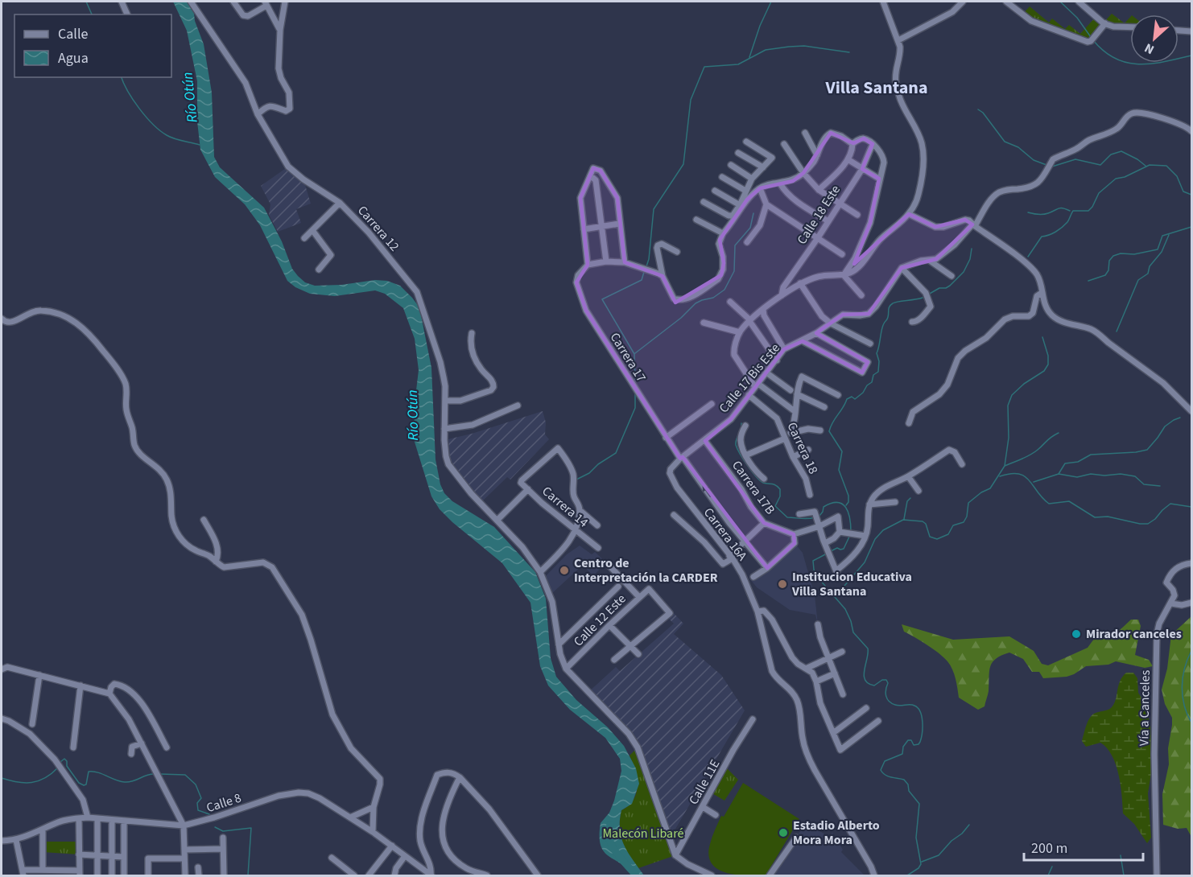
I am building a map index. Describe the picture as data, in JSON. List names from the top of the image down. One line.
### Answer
{"streets":{"street":["Calle 18 Este","Carrera 12","Carrera 17","Calle 17 Bis Este","Carrera 18","Carrera 17B","Carrera 14","Carrera 16A","Calle 12 Este","Vía a Canceles","Calle 11E","Calle 8"]},"crossings":[["Carrera 12","Calle 12 Este"],["Carrera 17","Calle 17 Bis Este"],["Calle 17 Bis Este","Carrera 18"],["Calle 17 Bis Este","Carrera 17B"],["Calle 17 Bis Este","Carrera 16A"]],"districts":["Villa Santana"],"water":["Río Otún"],"parks":["Malecón Libaré"],"places":["Centro de Interpretación la CARDER","Institucion Educativa Villa Santana","Mirador canceles","Estadio Alberto Mora Mora"],"legend":["Calle","Agua"],"scale_bar":"200 m","north":"bottom left"}
